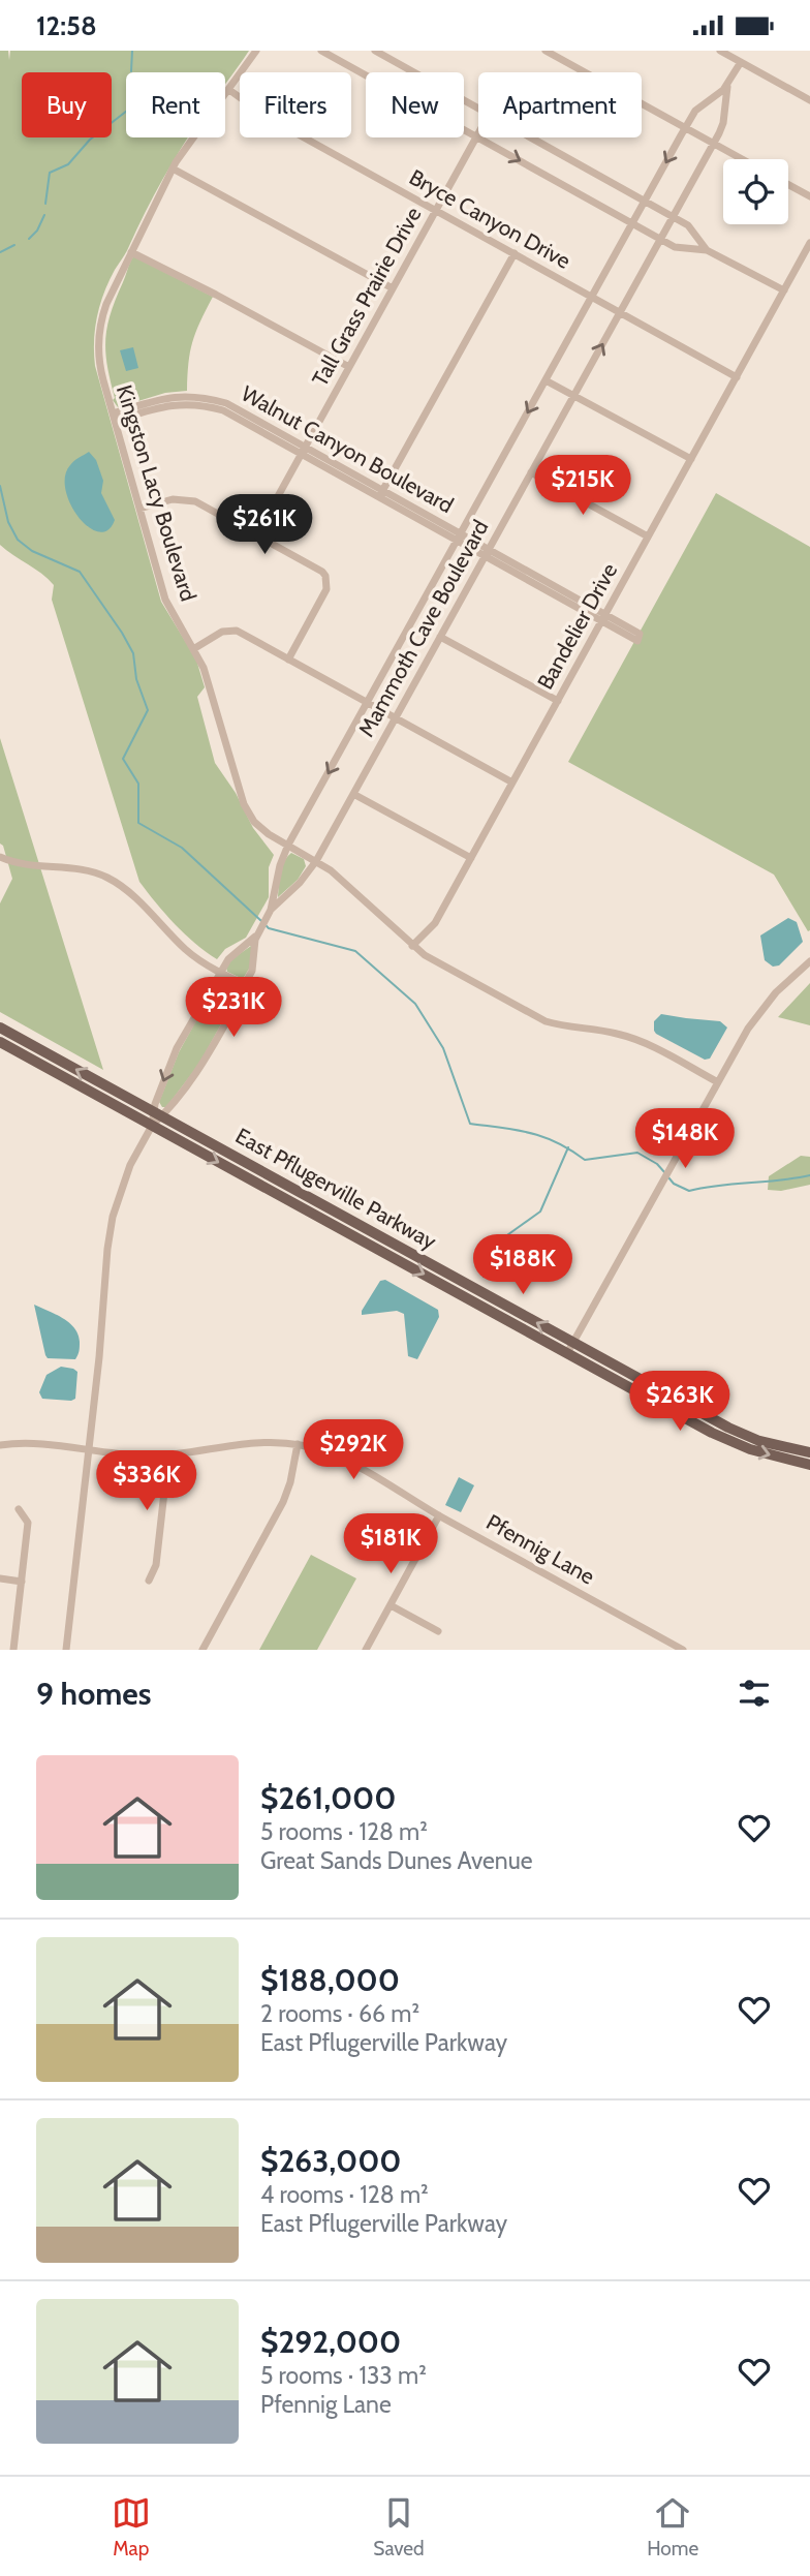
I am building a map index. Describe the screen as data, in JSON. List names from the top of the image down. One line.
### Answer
{"streets":{"main road":["East Pflugerville Parkway"],"street":["Bryce Canyon Drive","Tall Grass Prairie Drive","Walnut Canyon Boulevard","Kingston Lacy Boulevard","Bandelier Drive","Mammoth Cave Boulevard","Pfennig Lane"]},"crossings":[["Bryce Canyon Drive","Tall Grass Prairie Drive"],["Bryce Canyon Drive","Kingston Lacy Boulevard"],["Bryce Canyon Drive","Bandelier Drive"],["Bryce Canyon Drive","Mammoth Cave Boulevard"],["Tall Grass Prairie Drive","Walnut Canyon Boulevard"],["Walnut Canyon Boulevard","Kingston Lacy Boulevard"],["Walnut Canyon Boulevard","Bandelier Drive"],["Walnut Canyon Boulevard","Mammoth Cave Boulevard"],["Kingston Lacy Boulevard","Bandelier Drive"],["Kingston Lacy Boulevard","Mammoth Cave Boulevard"],["Mammoth Cave Boulevard","East Pflugerville Parkway"]],"page":{"status":"12:58","chip":["Buy","Rent","Filters","New","Apartment"],"price":["$215K","$261K","$231K","$148K","$188K","$263K","$292K","$336K","$181K"],"heading":"9 homes","list":[{"name":"$261,000","note":"5 rooms · 128 m² · Great Sands Dunes Avenue"},{"name":"$188,000","note":"2 rooms · 66 m² · East Pflugerville Parkway"},{"name":"$263,000","note":"4 rooms · 128 m² · East Pflugerville Parkway"},{"name":"$292,000","note":"5 rooms · 133 m² · Pfennig Lane"}],"tabs":["Map","Saved","Home"]}}
